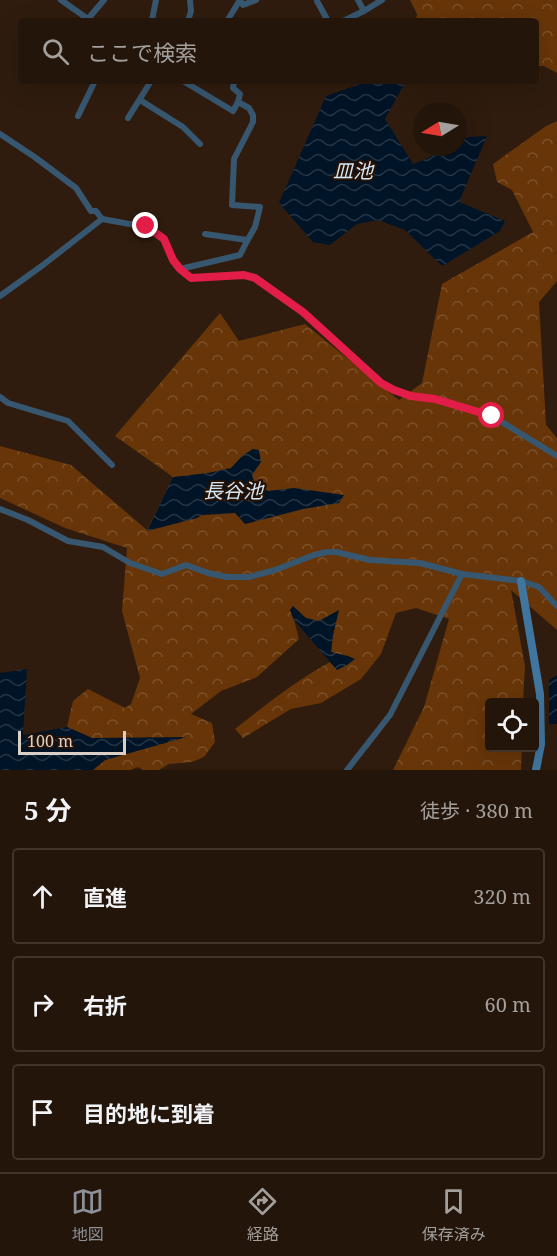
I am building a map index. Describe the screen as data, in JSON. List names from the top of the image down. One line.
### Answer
{"water":["皿池","長谷池"],"scale_bar":"100 m","north":"left","page":{"search":"ここで検索","scale":"100 m","heading":["5 分","徒歩 · 380 m"],"list":[["直進","320 m"],["右折","60 m"],"目的地に到着"],"nav":["地図","経路","保存済み"]}}
